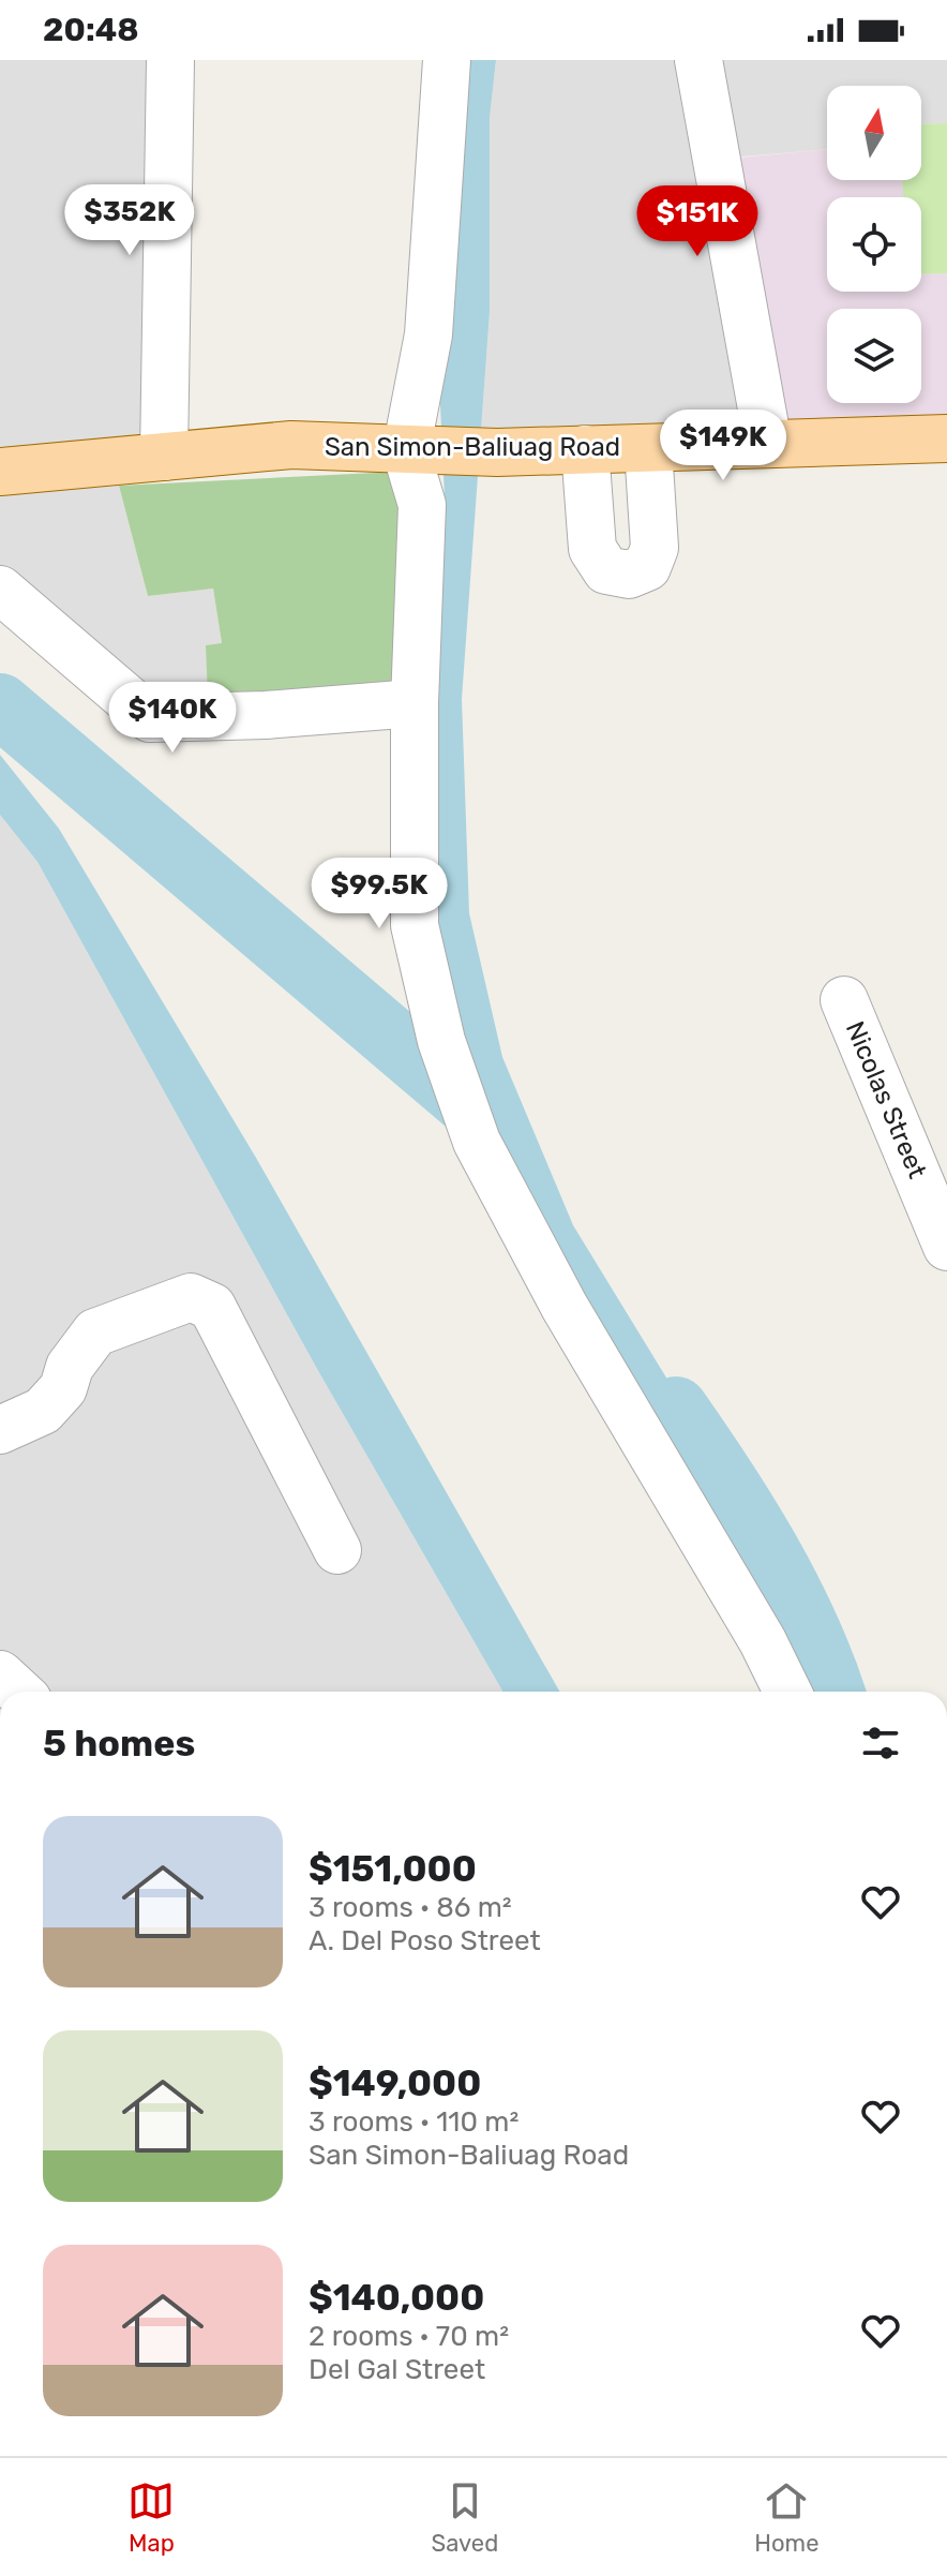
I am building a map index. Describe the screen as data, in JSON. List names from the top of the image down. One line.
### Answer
{"streets":{"main road":["San Simon-Baliuag Road"],"street":["Nicolas Street"]},"north":"top","page":{"status":"20:48","price":["$352K","$151K","$149K","$140K","$99.5K"],"heading":"5 homes","list":[{"name":"$151,000","note":"3 rooms · 86 m² · A. Del Poso Street"},{"name":"$149,000","note":"3 rooms · 110 m² · San Simon-Baliuag Road"},{"name":"$140,000","note":"2 rooms · 70 m² · Del Gal Street"}],"tabs":["Map","Saved","Home"]}}
